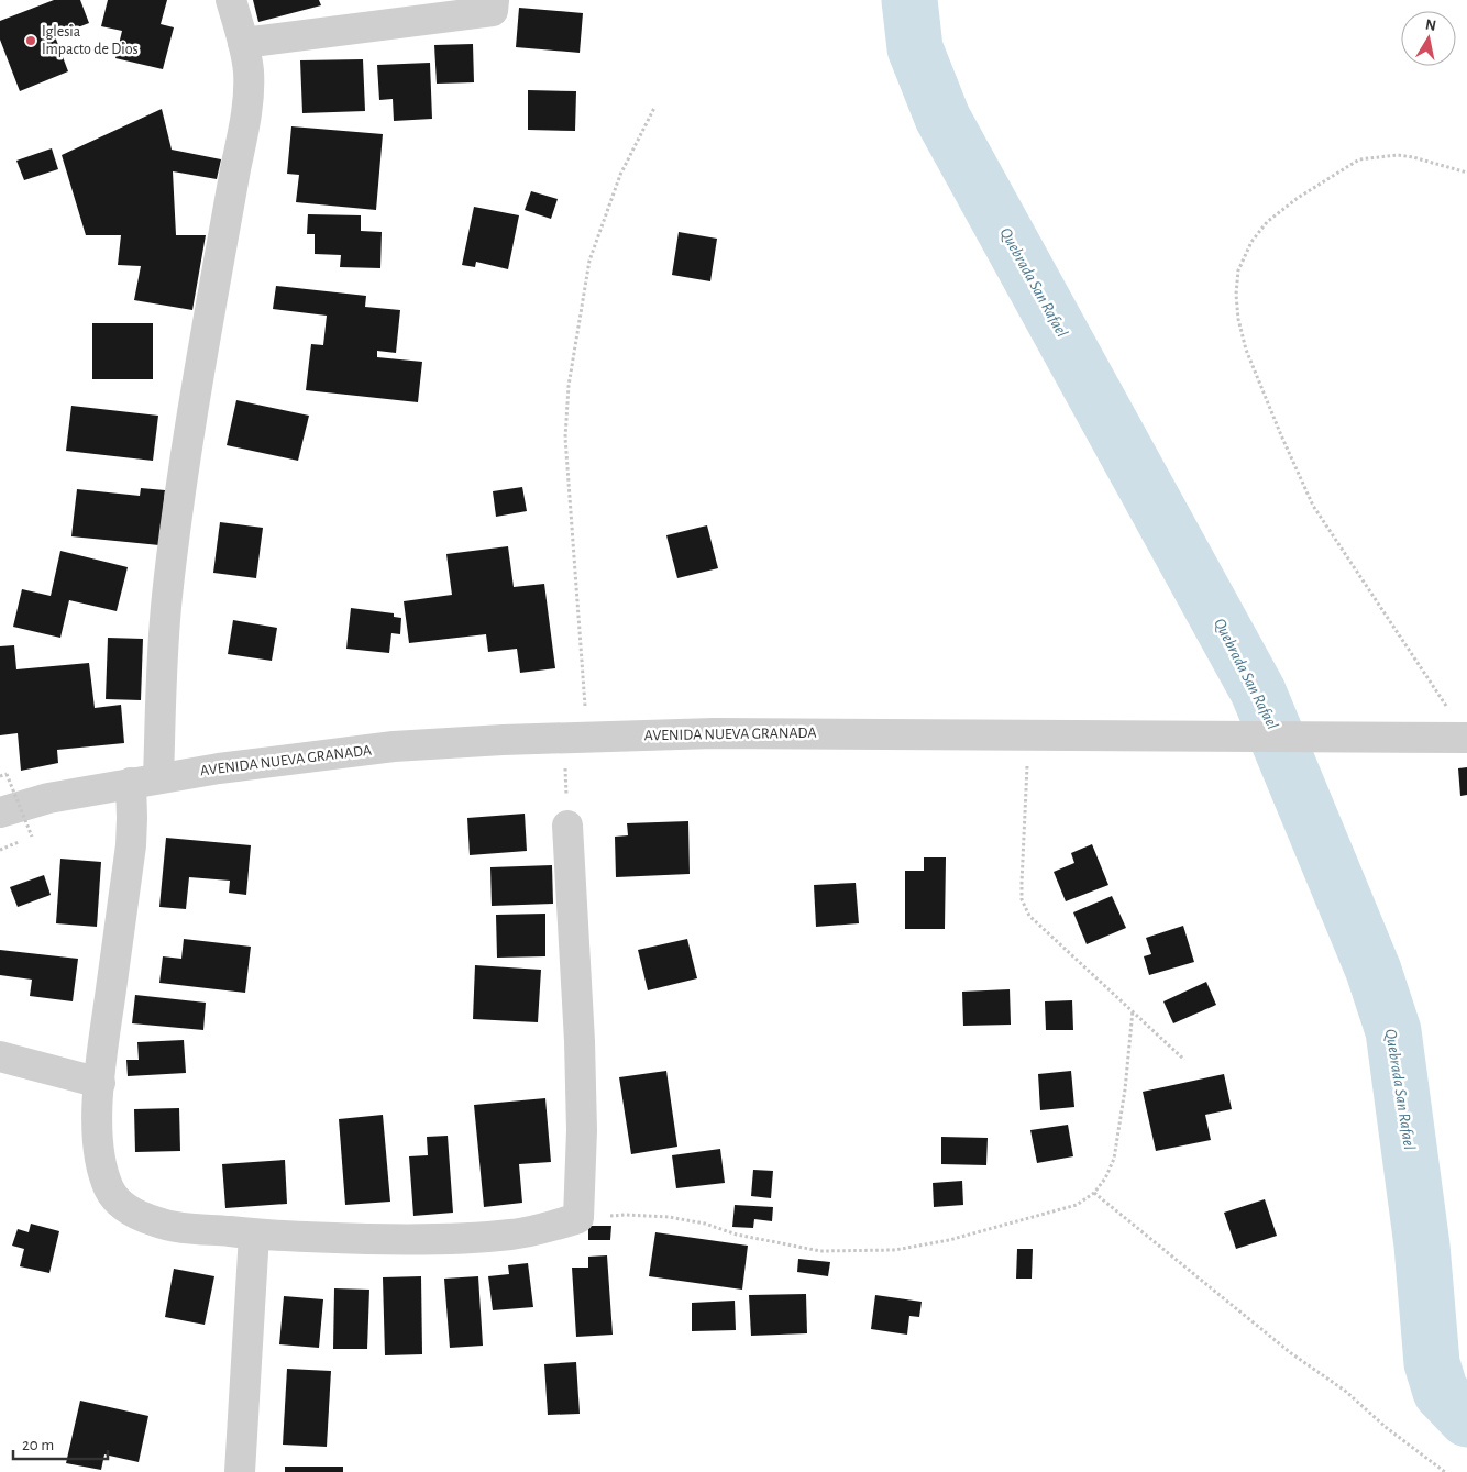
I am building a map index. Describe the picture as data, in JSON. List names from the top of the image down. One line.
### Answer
{"streets":{"street":["AVENIDA NUEVA GRANADA"]},"water":["Quebrada San Rafael"],"places":["Iglesia Impacto de Dios"],"scale_bar":"20 m","north":"top"}
